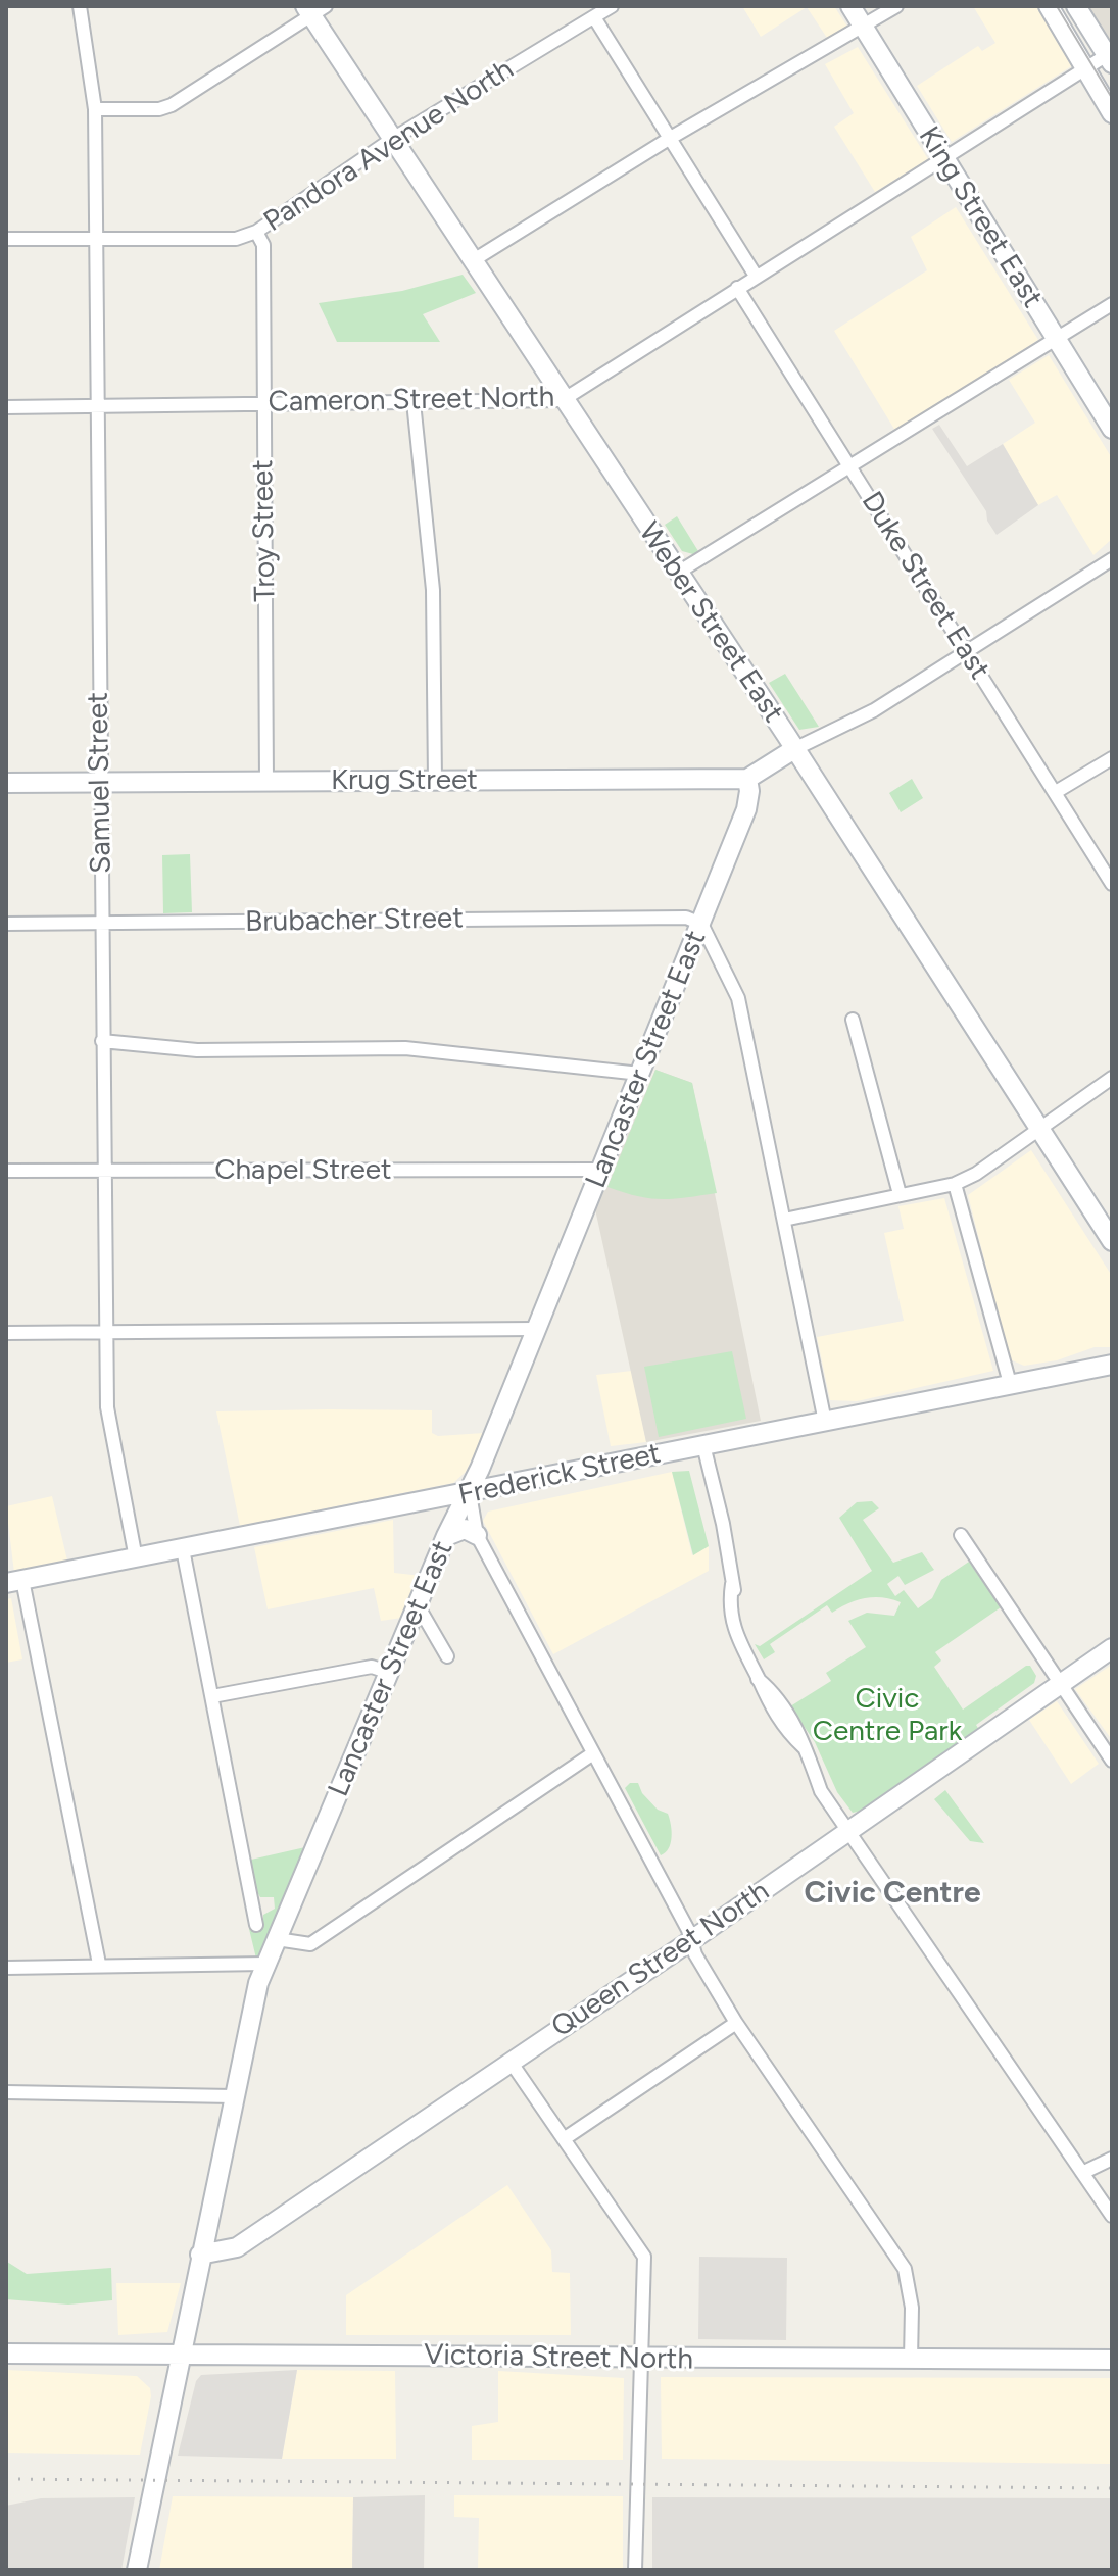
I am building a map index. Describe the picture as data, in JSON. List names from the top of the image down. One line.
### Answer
{"streets":{"main road":["King Street East","Weber Street East","Krug Street","Lancaster Street East","Frederick Street","Queen Street North","Victoria Street North"],"street":["Pandora Avenue North","Cameron Street North","Troy Street","Duke Street East","Samuel Street","Brubacher Street","Chapel Street"]},"crossings":[["Pandora Avenue North","Troy Street"],["Pandora Avenue North","Weber Street East"],["Pandora Avenue North","Samuel Street"],["King Street East","Cameron Street North"],["Cameron Street North","Troy Street"],["Cameron Street North","Duke Street East"],["Cameron Street North","Weber Street East"],["Cameron Street North","Samuel Street"],["Troy Street","Krug Street"],["Krug Street","Samuel Street"],["Krug Street","Lancaster Street East"],["Samuel Street","Brubacher Street"],["Samuel Street","Chapel Street"],["Samuel Street","Frederick Street"],["Brubacher Street","Lancaster Street East"],["Lancaster Street East","Chapel Street"],["Lancaster Street East","Frederick Street"],["Lancaster Street East","Queen Street North"],["Lancaster Street East","Victoria Street North"]],"districts":["Civic Centre"],"parks":["Civic Centre Park"]}
